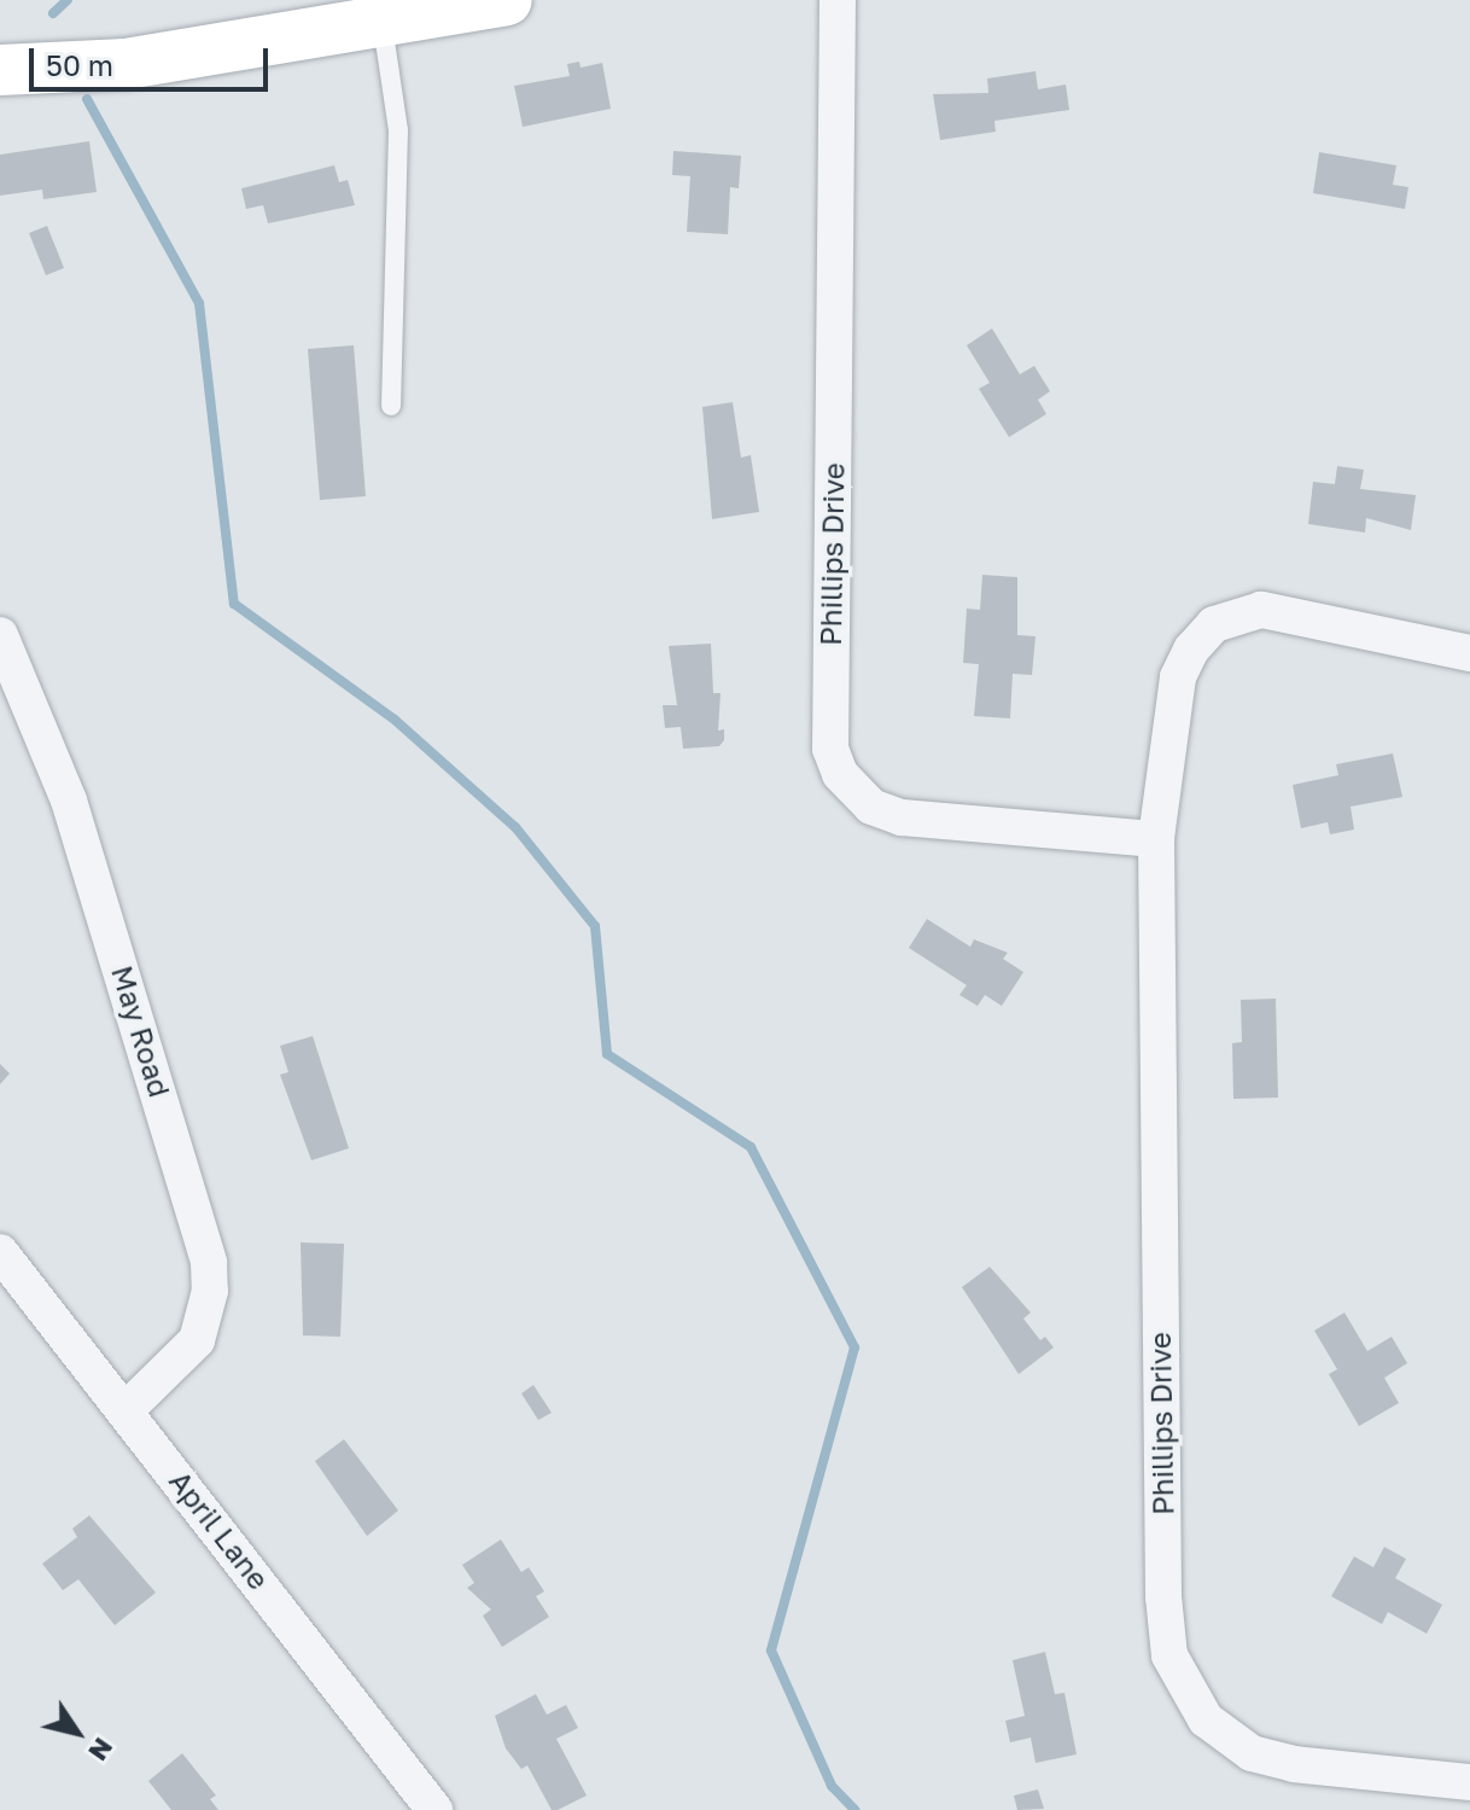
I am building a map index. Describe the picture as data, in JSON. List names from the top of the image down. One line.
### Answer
{"streets":{"street":["Phillips Drive","May Road","April Lane"]},"crossings":[["May Road","April Lane"]],"scale_bar":"50 m","north":"bottom right"}
